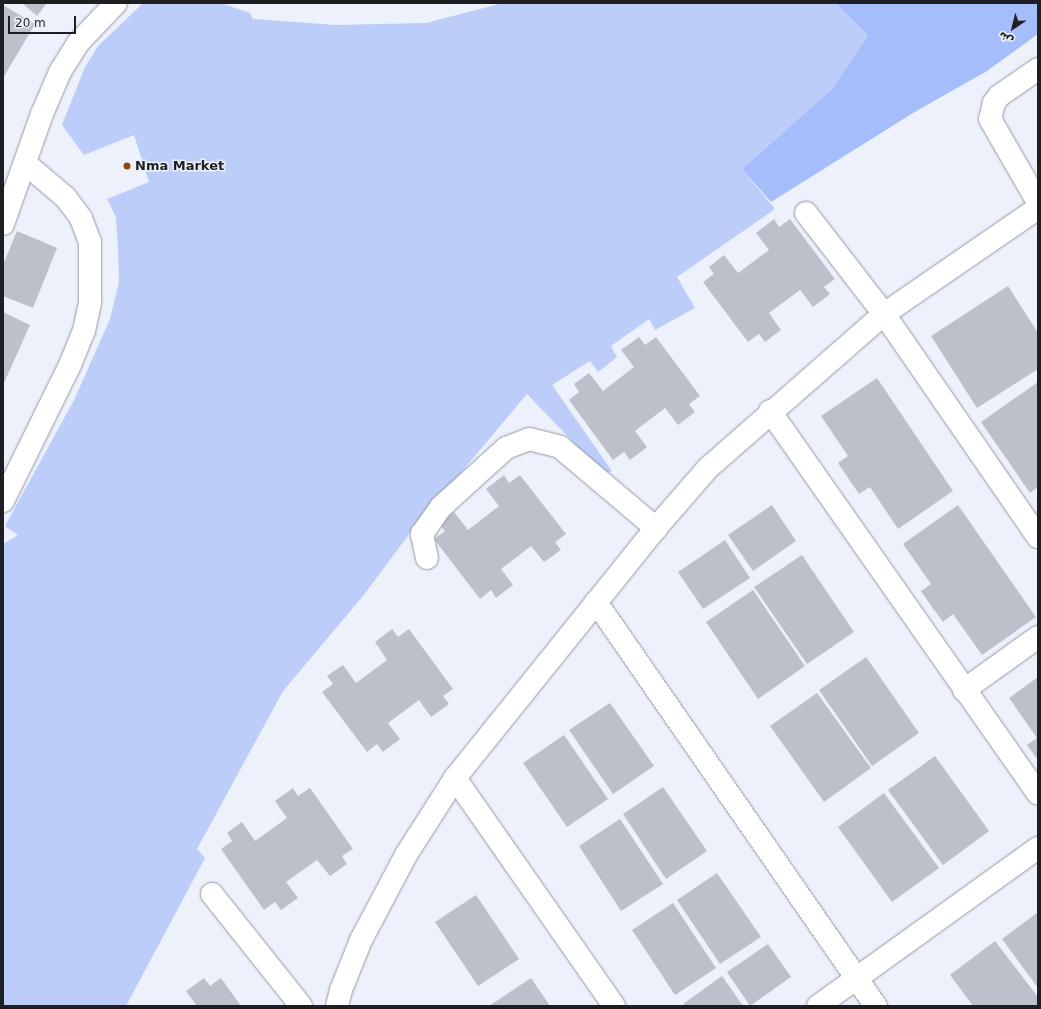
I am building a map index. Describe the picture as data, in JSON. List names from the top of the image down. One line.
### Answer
{"places":["Nma Market"],"scale_bar":"20 m","north":"bottom left"}
